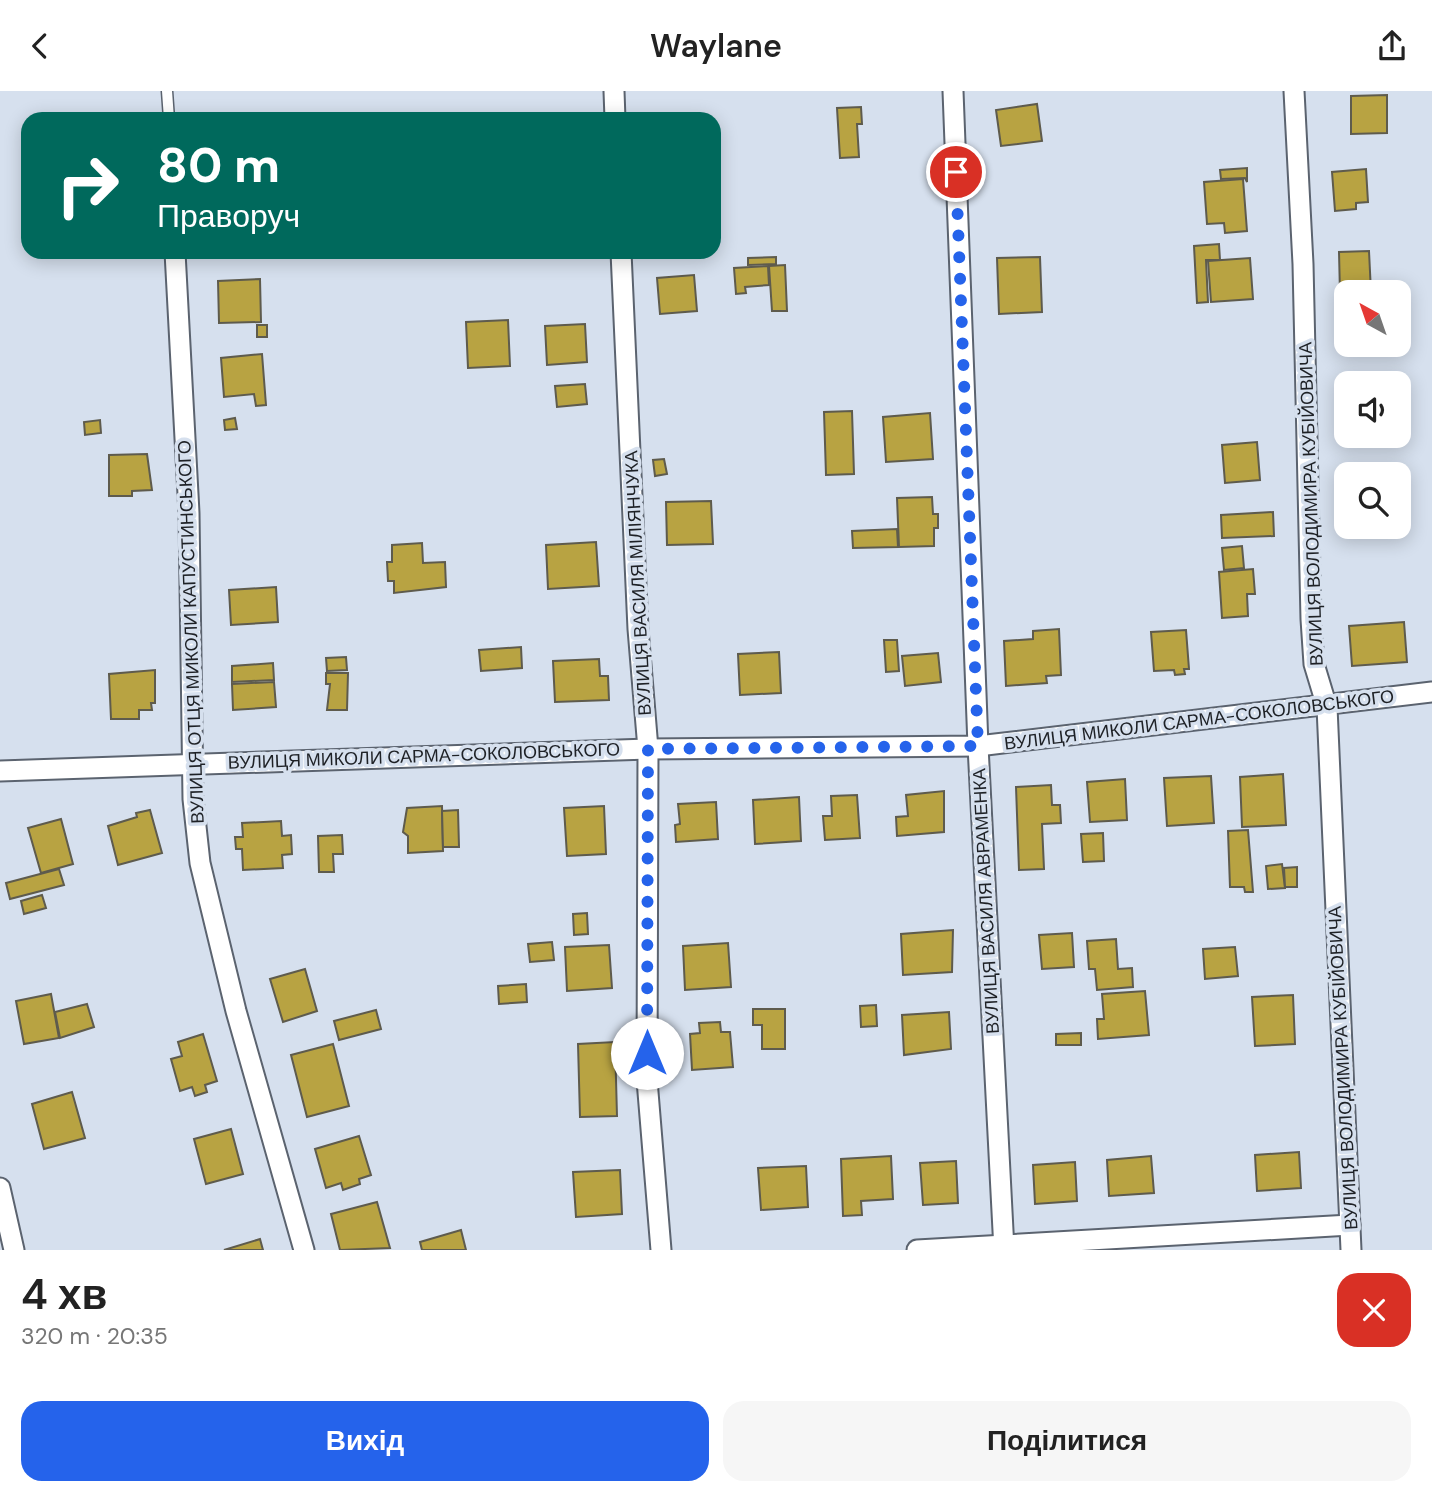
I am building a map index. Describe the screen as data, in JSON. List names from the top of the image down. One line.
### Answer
{"streets":{"street":["ВУЛИЦЯ ВОЛОДИМИРА КУБІЙОВИЧА","ВУЛИЦЯ ВАСИЛЯ МІЛІЯНЧУКА","ВУЛИЦЯ ОТЦЯ МИКОЛИ КАПУСТИНСЬКОГО","ВУЛИЦЯ МИКОЛИ САРМА-СОКОЛОВСЬКОГО","ВУЛИЦЯ ВАСИЛЯ АВРАМЕНКА"]},"crossings":[["ВУЛИЦЯ ВОЛОДИМИРА КУБІЙОВИЧА","ВУЛИЦЯ МИКОЛИ САРМА-СОКОЛОВСЬКОГО"],["ВУЛИЦЯ ВАСИЛЯ МІЛІЯНЧУКА","ВУЛИЦЯ МИКОЛИ САРМА-СОКОЛОВСЬКОГО"],["ВУЛИЦЯ ОТЦЯ МИКОЛИ КАПУСТИНСЬКОГО","ВУЛИЦЯ МИКОЛИ САРМА-СОКОЛОВСЬКОГО"],["ВУЛИЦЯ МИКОЛИ САРМА-СОКОЛОВСЬКОГО","ВУЛИЦЯ ВАСИЛЯ АВРАМЕНКА"]],"north":"top left","page":{"header":"Waylane","turn":["80 m","Праворуч"],"heading":["4 хв","320 m · 20:35"],"buttons":["Вихід","Поділитися"]}}
